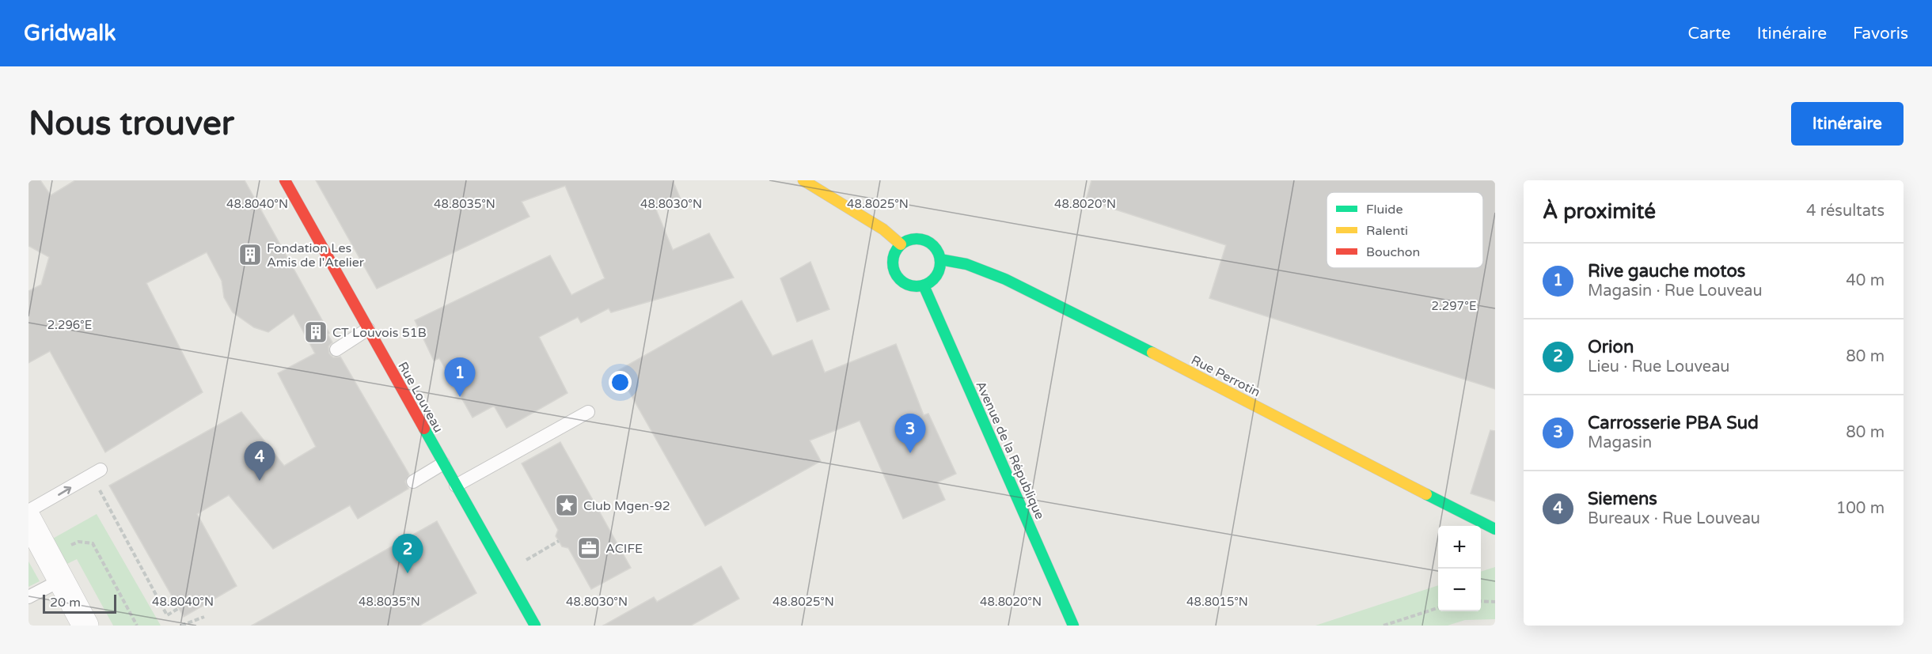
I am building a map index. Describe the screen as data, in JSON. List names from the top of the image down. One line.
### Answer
{"streets":{"street":["Rue Perrotin","Rue Louveau","Avenue de la République"]},"crossings":[["Rue Perrotin","Avenue de la République"]],"places":{"building":["Fondation Les Amis de l'Atelier","CT Louvois 51B"],"place":["Club Mgen-92"],"office":["ACIFE"]},"legend":["Fluide","Ralenti","Bouchon"],"scale_bar":"20 m","page":{"header":"Gridwalk","nav":["Carte","Itinéraire","Favoris"],"buttons":"Itinéraire","title":"Nous trouver","heading":["À proximité","4 résultats"],"list":[{"mark":"1","name":"Rive gauche motos","note":"Magasin · Rue Louveau","value":"40 m"},{"mark":"2","name":"Orion","note":"Lieu · Rue Louveau","value":"80 m"},{"mark":"3","name":"Carrosserie PBA Sud","note":"Magasin","value":"80 m"},{"mark":"4","name":"Siemens","note":"Bureaux · Rue Louveau","value":"100 m"}],"pins":["1","3","4","2"],"map_buttons":["+","−"],"scale":"20 m"},"coordinates":["48.8040°N","48.8035°N","48.8030°N","48.8025°N","48.8020°N","2.297°E","2.296°E","48.8015°N"]}
